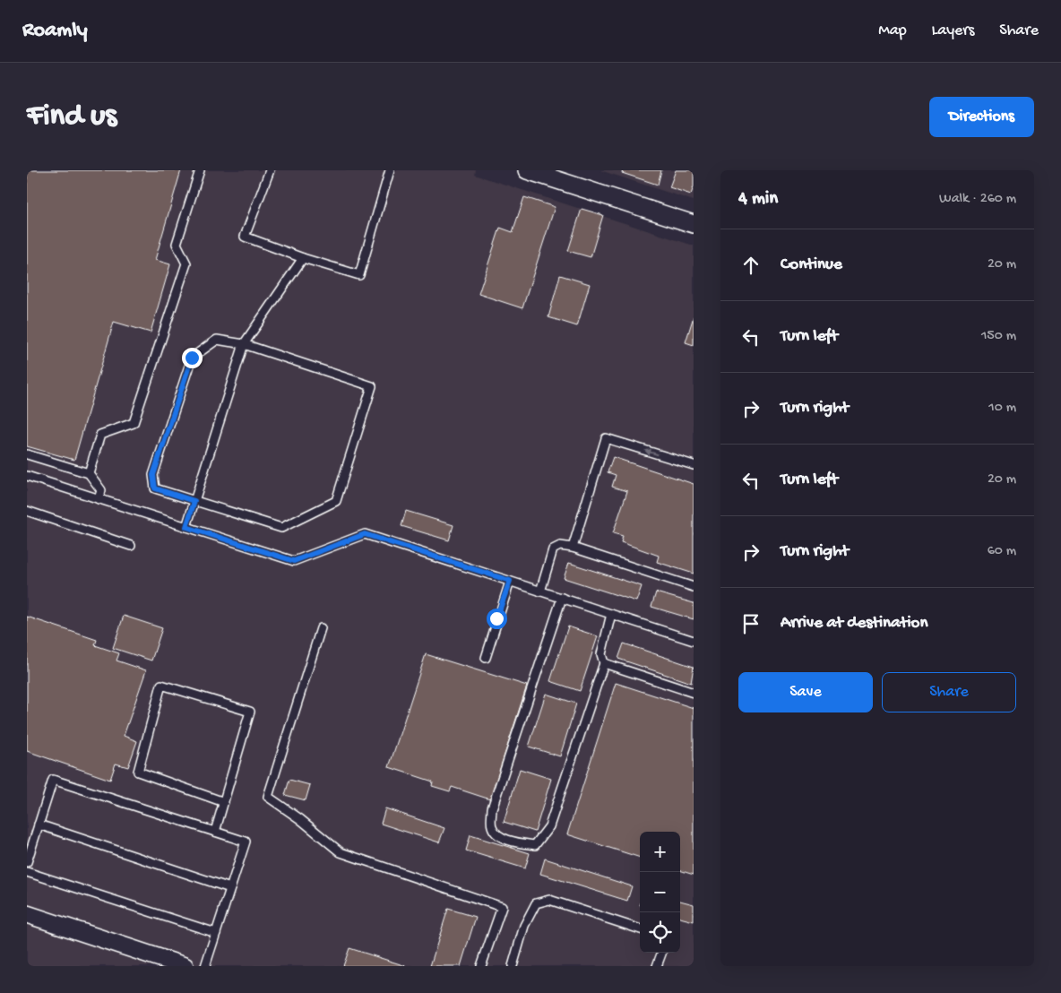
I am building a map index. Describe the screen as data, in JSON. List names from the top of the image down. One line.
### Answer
{"page":{"header":"Roamly","nav":["Map","Layers","Share"],"buttons":["Directions",["Save","Share"]],"title":"Find us","heading":["4 min","Walk · 260 m"],"list":[["Continue","20 m"],["Turn left","150 m"],["Turn right","10 m"],["Turn left","20 m"],["Turn right","60 m"],"Arrive at destination"],"map_buttons":["+","−"]}}
